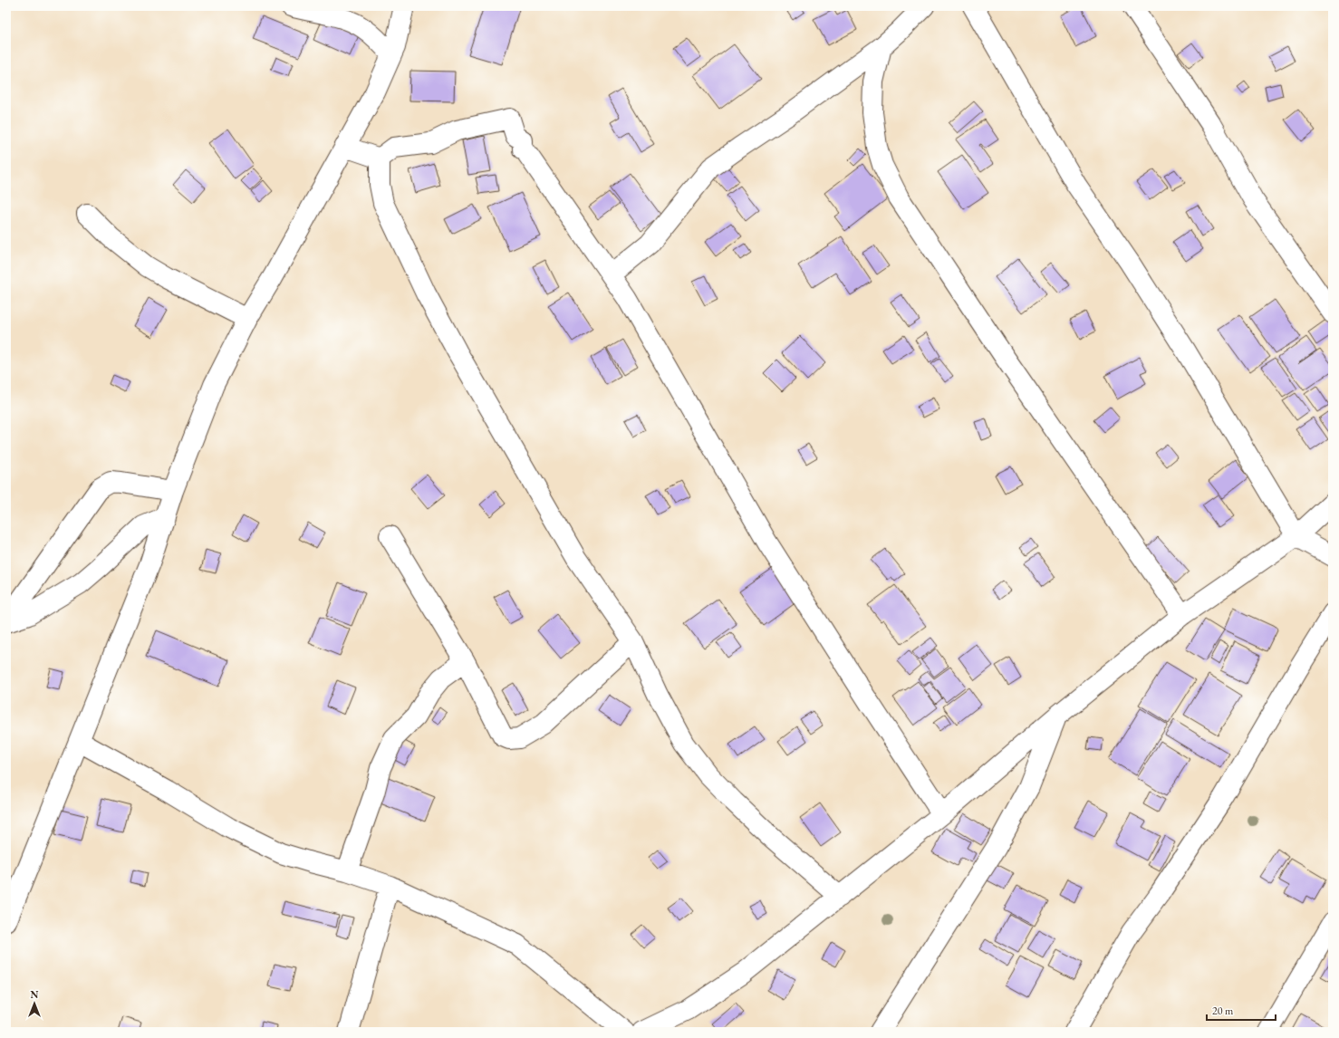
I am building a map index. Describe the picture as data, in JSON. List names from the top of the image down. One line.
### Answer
{"scale_bar":"20 m","north":"top"}
